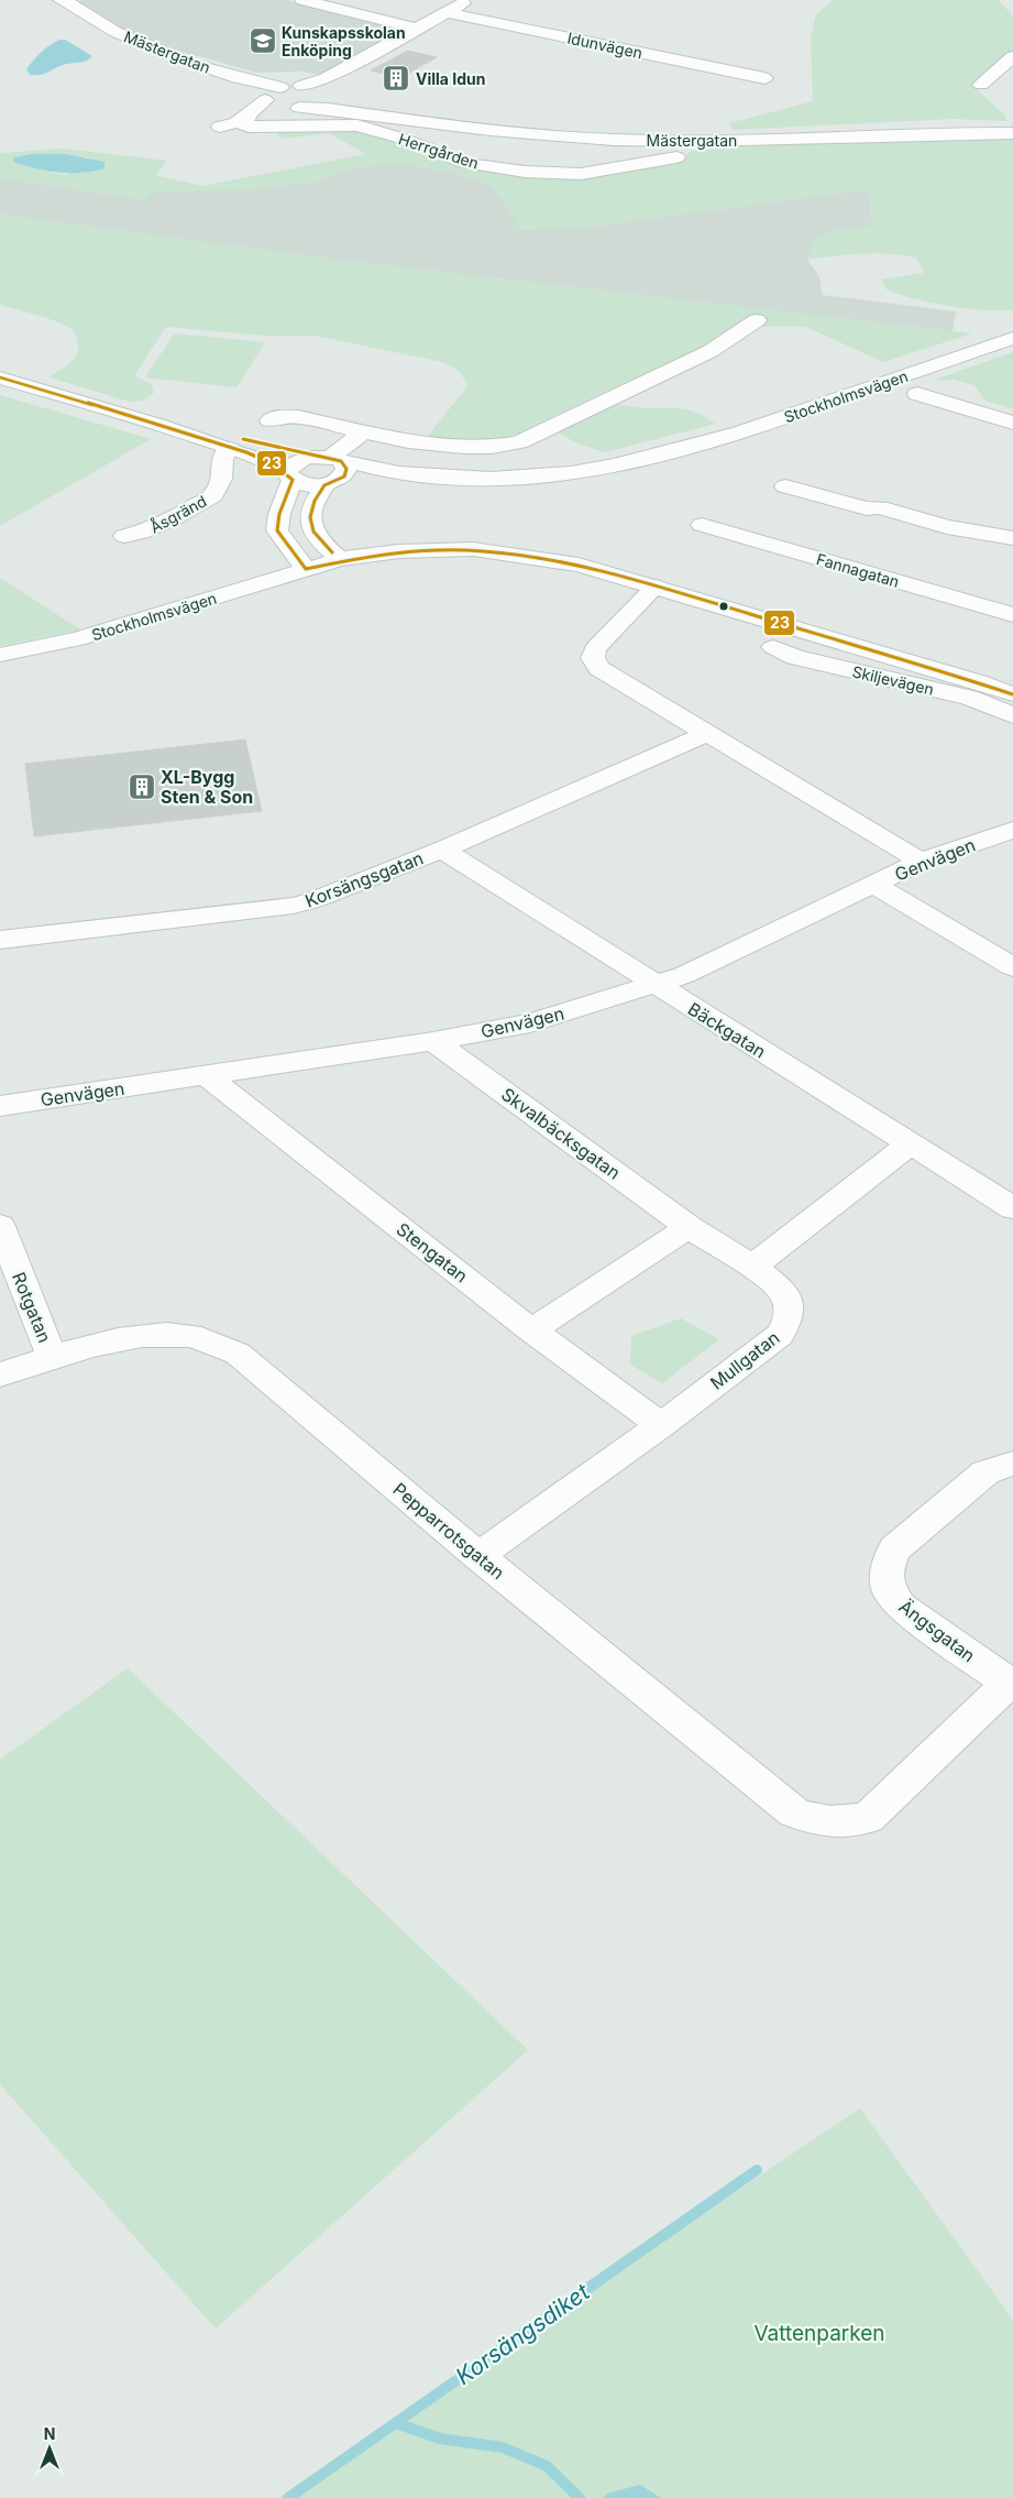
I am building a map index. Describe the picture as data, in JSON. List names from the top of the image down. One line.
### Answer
{"streets":{"street":["Idunvägen","Mästergatan","Herrgården","Stockholmsvägen","Åsgränd","Fannagatan","Skiljevägen","Genvägen","Korsängsgatan","Bäckgatan","Skvalbäcksgatan","Stengatan","Rotgatan","Mullgatan","Pepparrotsgatan","Ängsgatan"]},"crossings":[["Stockholmsvägen","Åsgränd"],["Genvägen","Bäckgatan"],["Genvägen","Skvalbäcksgatan"],["Genvägen","Stengatan"],["Korsängsgatan","Bäckgatan"],["Skvalbäcksgatan","Mullgatan"],["Stengatan","Mullgatan"],["Rotgatan","Pepparrotsgatan"],["Mullgatan","Pepparrotsgatan"],["Pepparrotsgatan","Ängsgatan"]],"water":["Korsängsdiket"],"parks":["Vattenparken"],"places":{"school or university":["Kunskapsskolan Enköping"],"building":["Villa Idun","XL-Bygg Sten & Son"]},"lines":["transit line 23"],"north":"top"}
